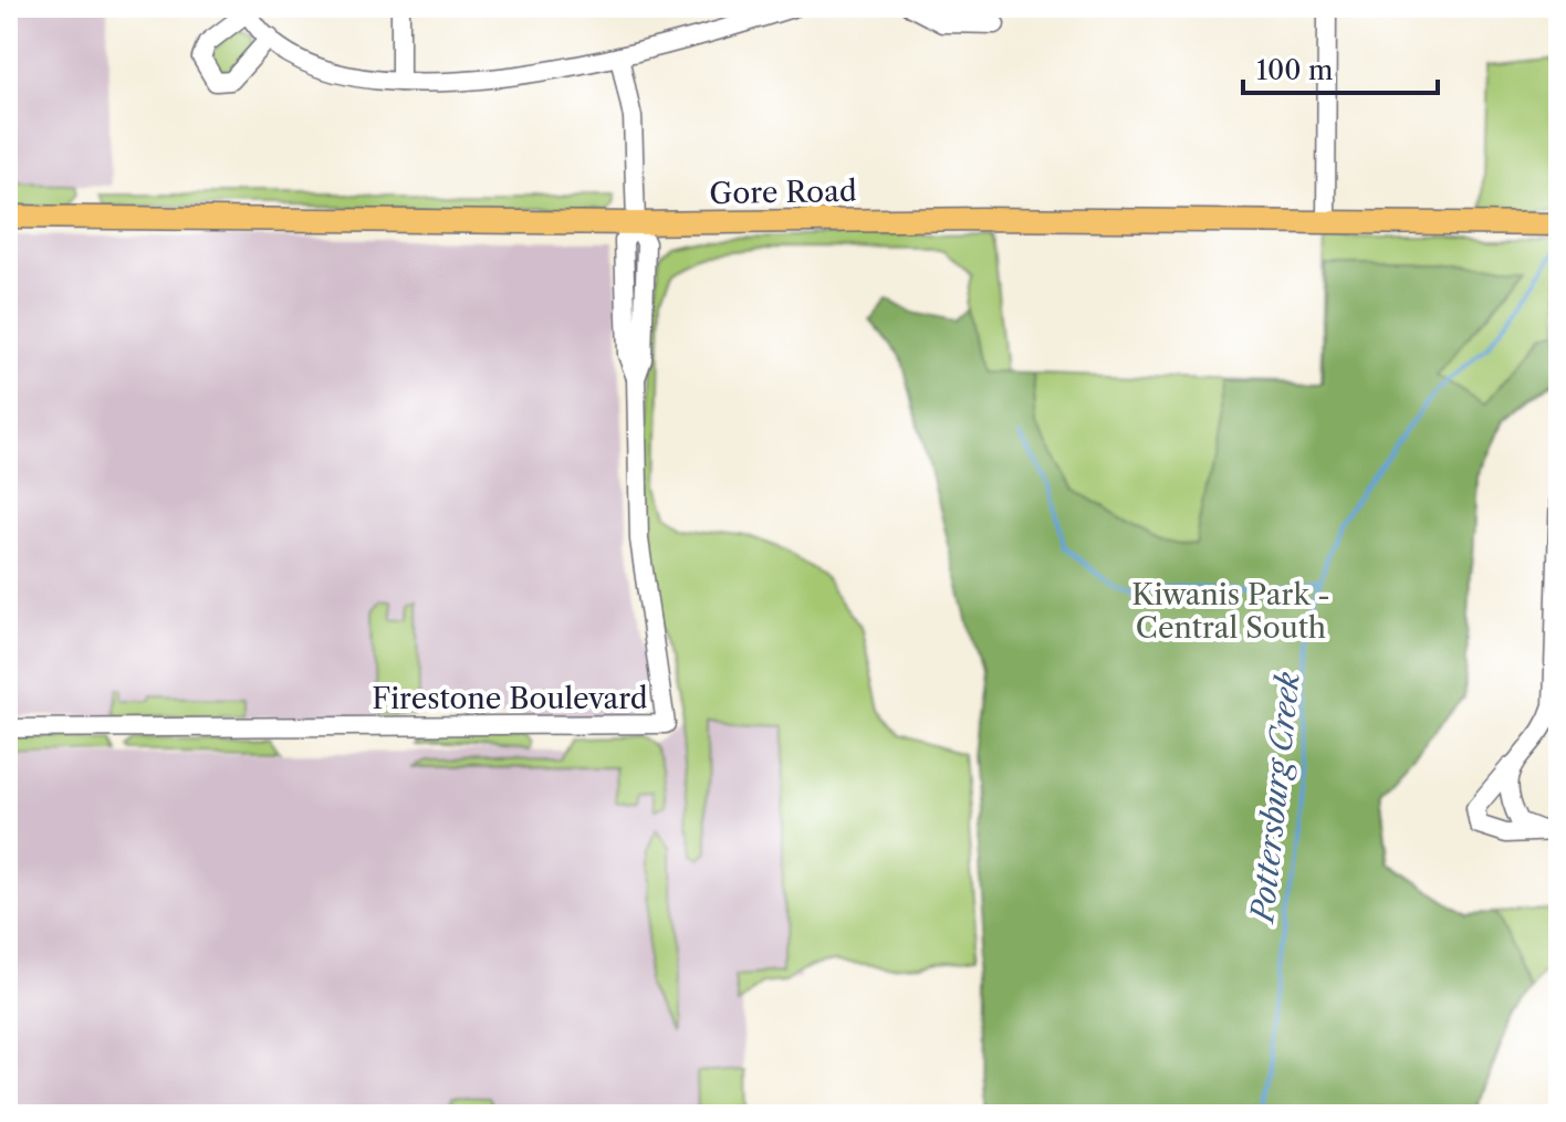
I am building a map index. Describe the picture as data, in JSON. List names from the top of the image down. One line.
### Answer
{"streets":{"main road":["Gore Road"],"street":["Firestone Boulevard"]},"crossings":[["Gore Road","Firestone Boulevard"]],"water":["Pottersburg Creek"],"parks":["Kiwanis Park - Central South"],"scale_bar":"100 m"}
